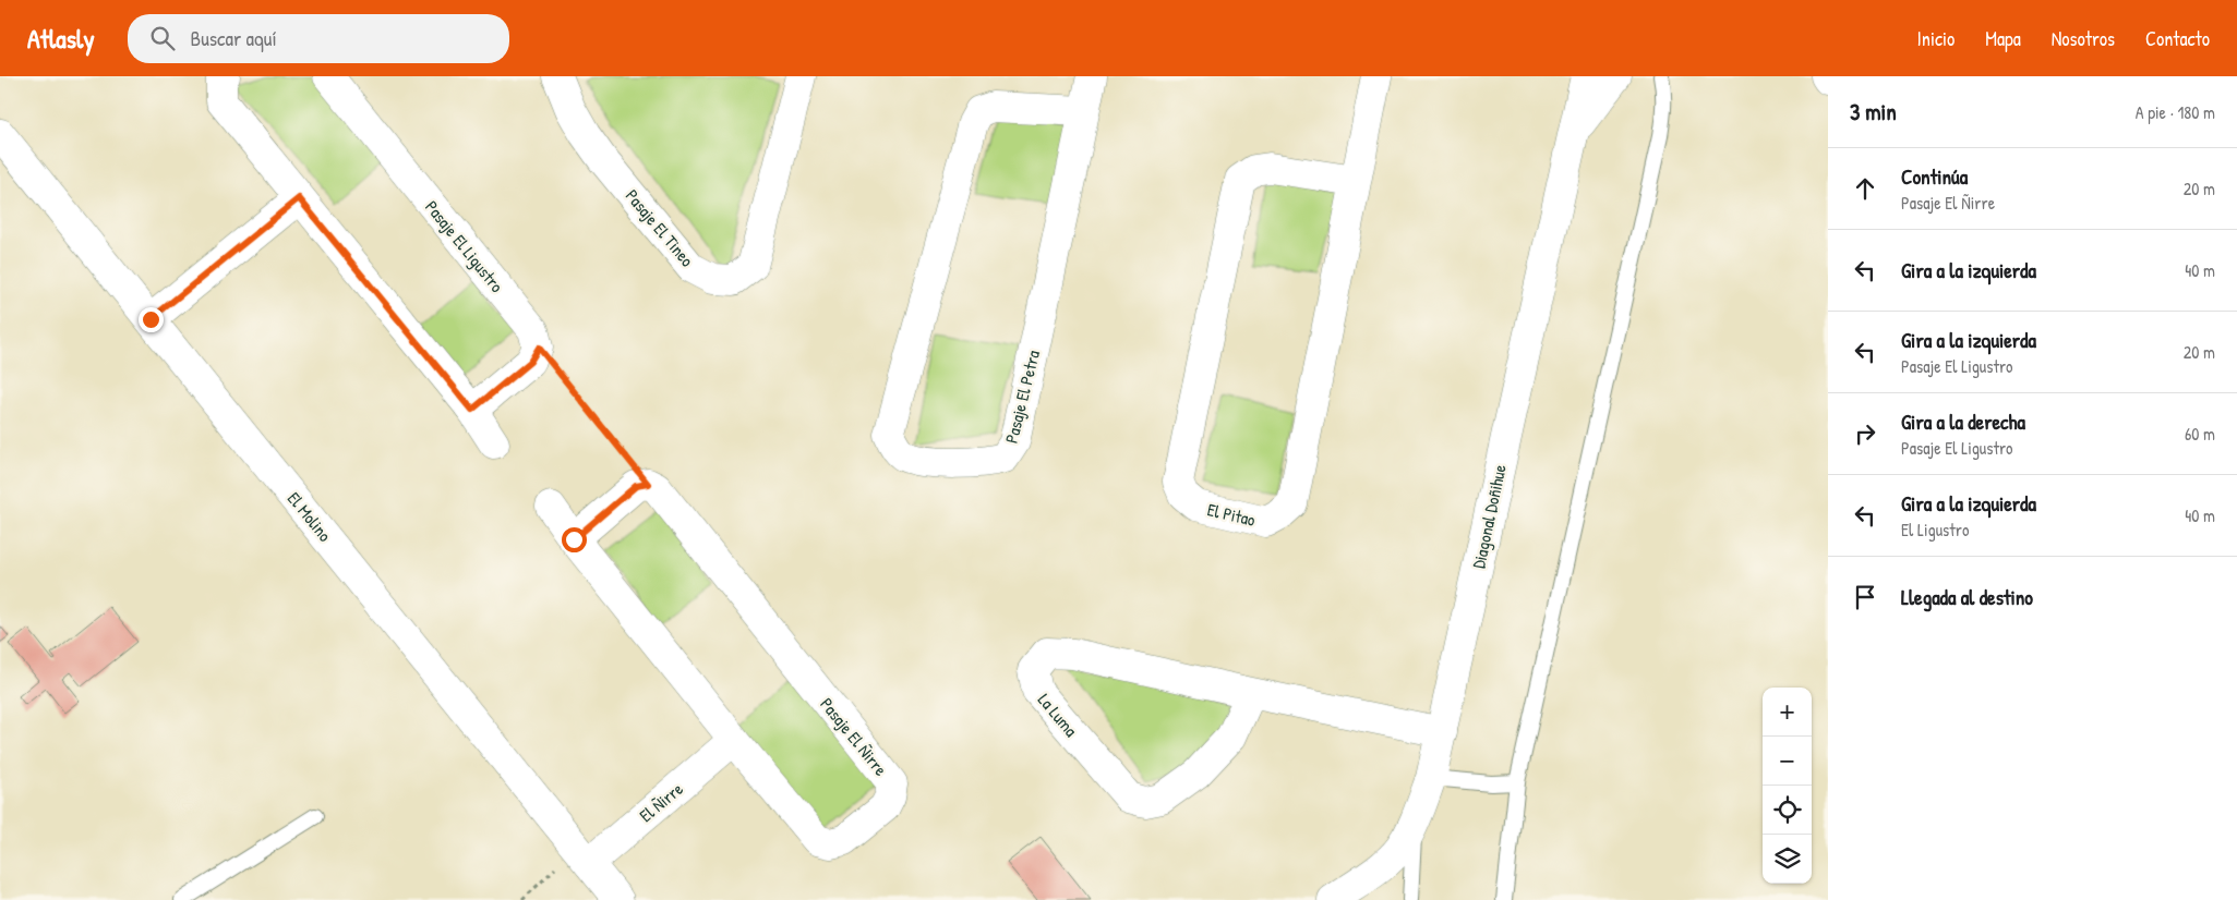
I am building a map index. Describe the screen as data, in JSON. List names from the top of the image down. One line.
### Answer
{"streets":{"street":["Pasaje El Tineo","Pasaje El Ligustro","Pasaje El Petra","El Pitao","El Molino","Diagonal Doñihue","La Luma","Pasaje El Ñirre","El Ñirre"]},"crossings":[["El Molino","El Ñirre"],["Diagonal Doñihue","La Luma"],["Pasaje El Ñirre","El Ñirre"]],"page":{"header":"Atlasly","search":"Buscar aquí","nav":["Inicio","Mapa","Nosotros","Contacto"],"heading":["3 min","A pie · 180 m"],"list":[["Continúa","Pasaje El Ñirre","20 m"],["Gira a la izquierda","40 m"],["Gira a la izquierda","Pasaje El Ligustro","20 m"],["Gira a la derecha","Pasaje El Ligustro","60 m"],["Gira a la izquierda","El Ligustro","40 m"],"Llegada al destino"],"map_buttons":["+","−"]}}
